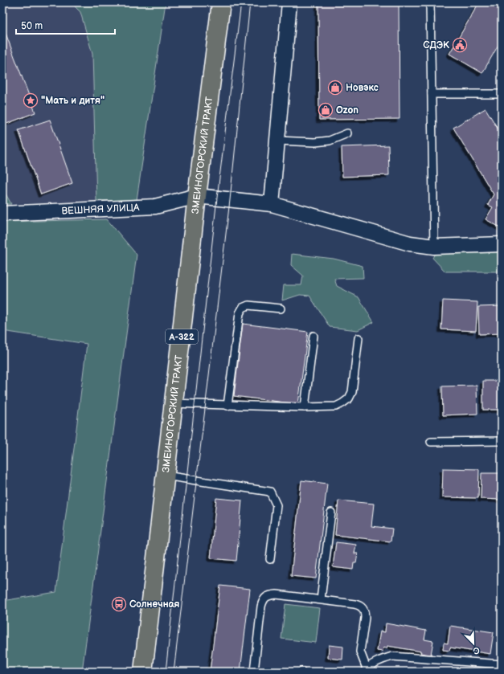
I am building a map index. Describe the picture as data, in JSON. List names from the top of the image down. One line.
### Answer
{"streets":{"highway":["ЗМЕИНОГОРСКИЙ ТРАКТ","А-322"],"street":["ВЕШНЯЯ УЛИЦА"]},"crossings":[["ЗМЕИНОГОРСКИЙ ТРАКТ","ВЕШНЯЯ УЛИЦА"]],"places":{"public building":["СДЭК"],"shop":["Новэкс","Ozon"],"place":["\"Мать и дитя\""],"bus stop":["Солнечная"]},"scale_bar":"50 m","north":"bottom right"}
